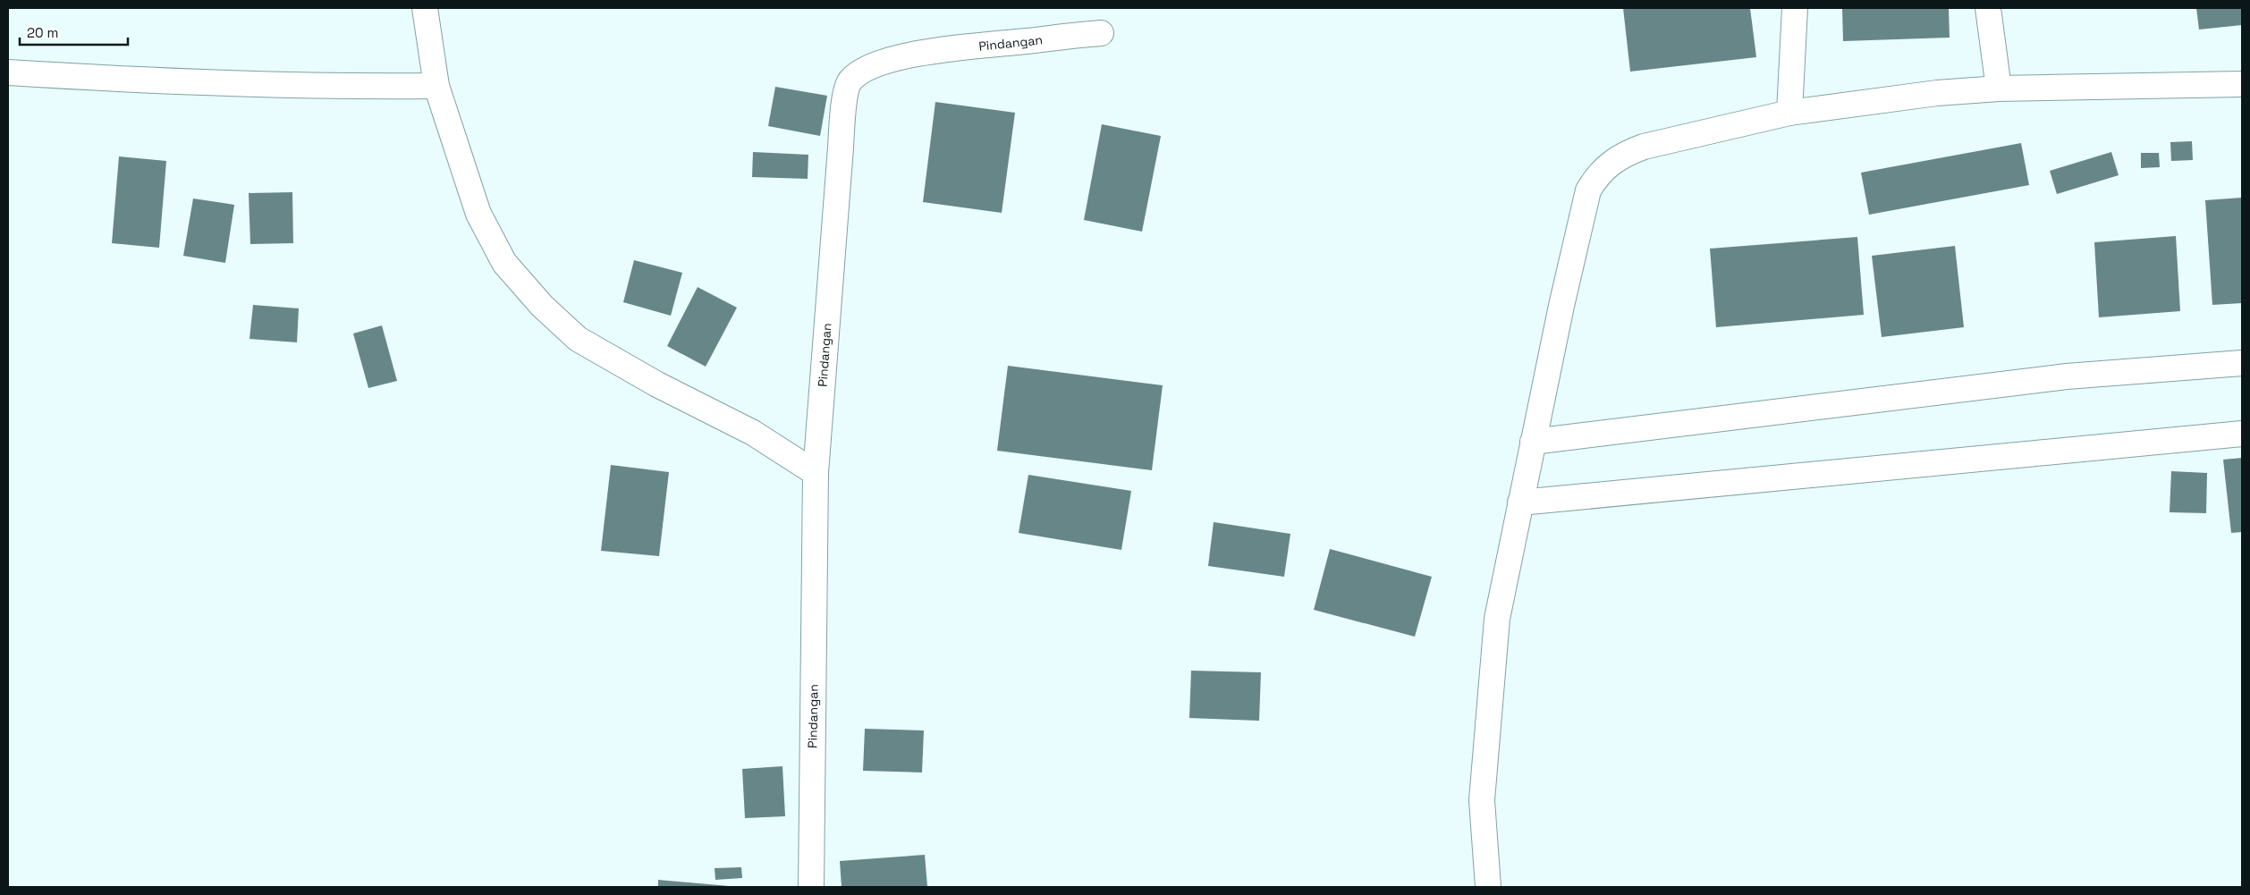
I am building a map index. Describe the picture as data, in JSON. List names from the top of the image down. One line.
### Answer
{"streets":{"street":["Pindangan"]},"scale_bar":"20 m"}
